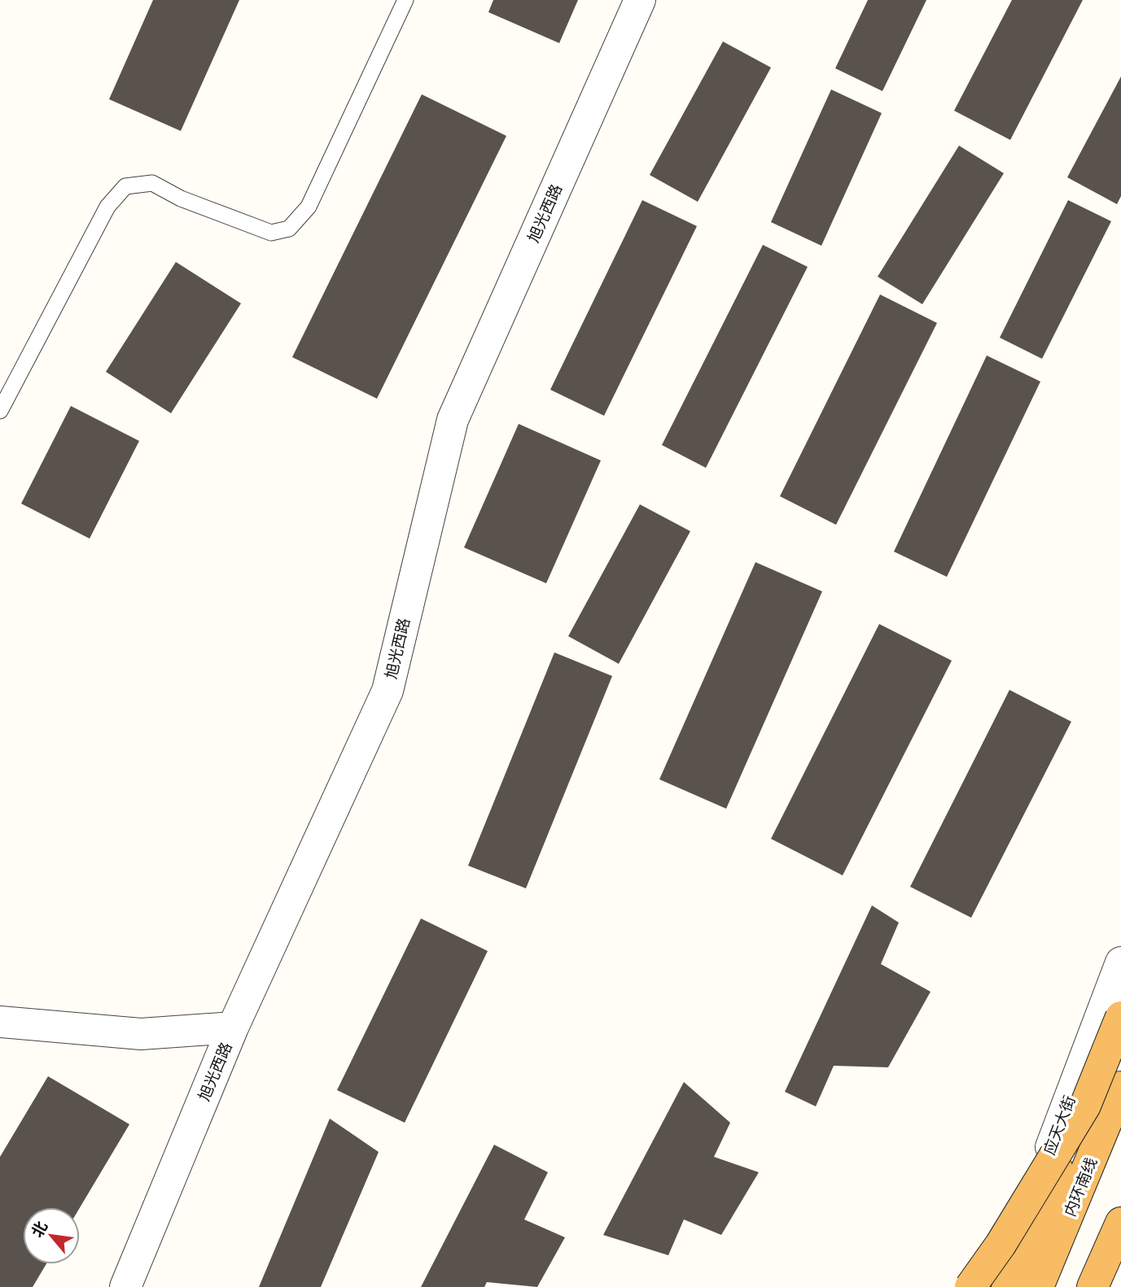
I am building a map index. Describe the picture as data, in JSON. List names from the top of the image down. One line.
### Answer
{"streets":{"highway":["内环南线"],"street":["旭光西路","应天大街"]},"north":"top left"}
